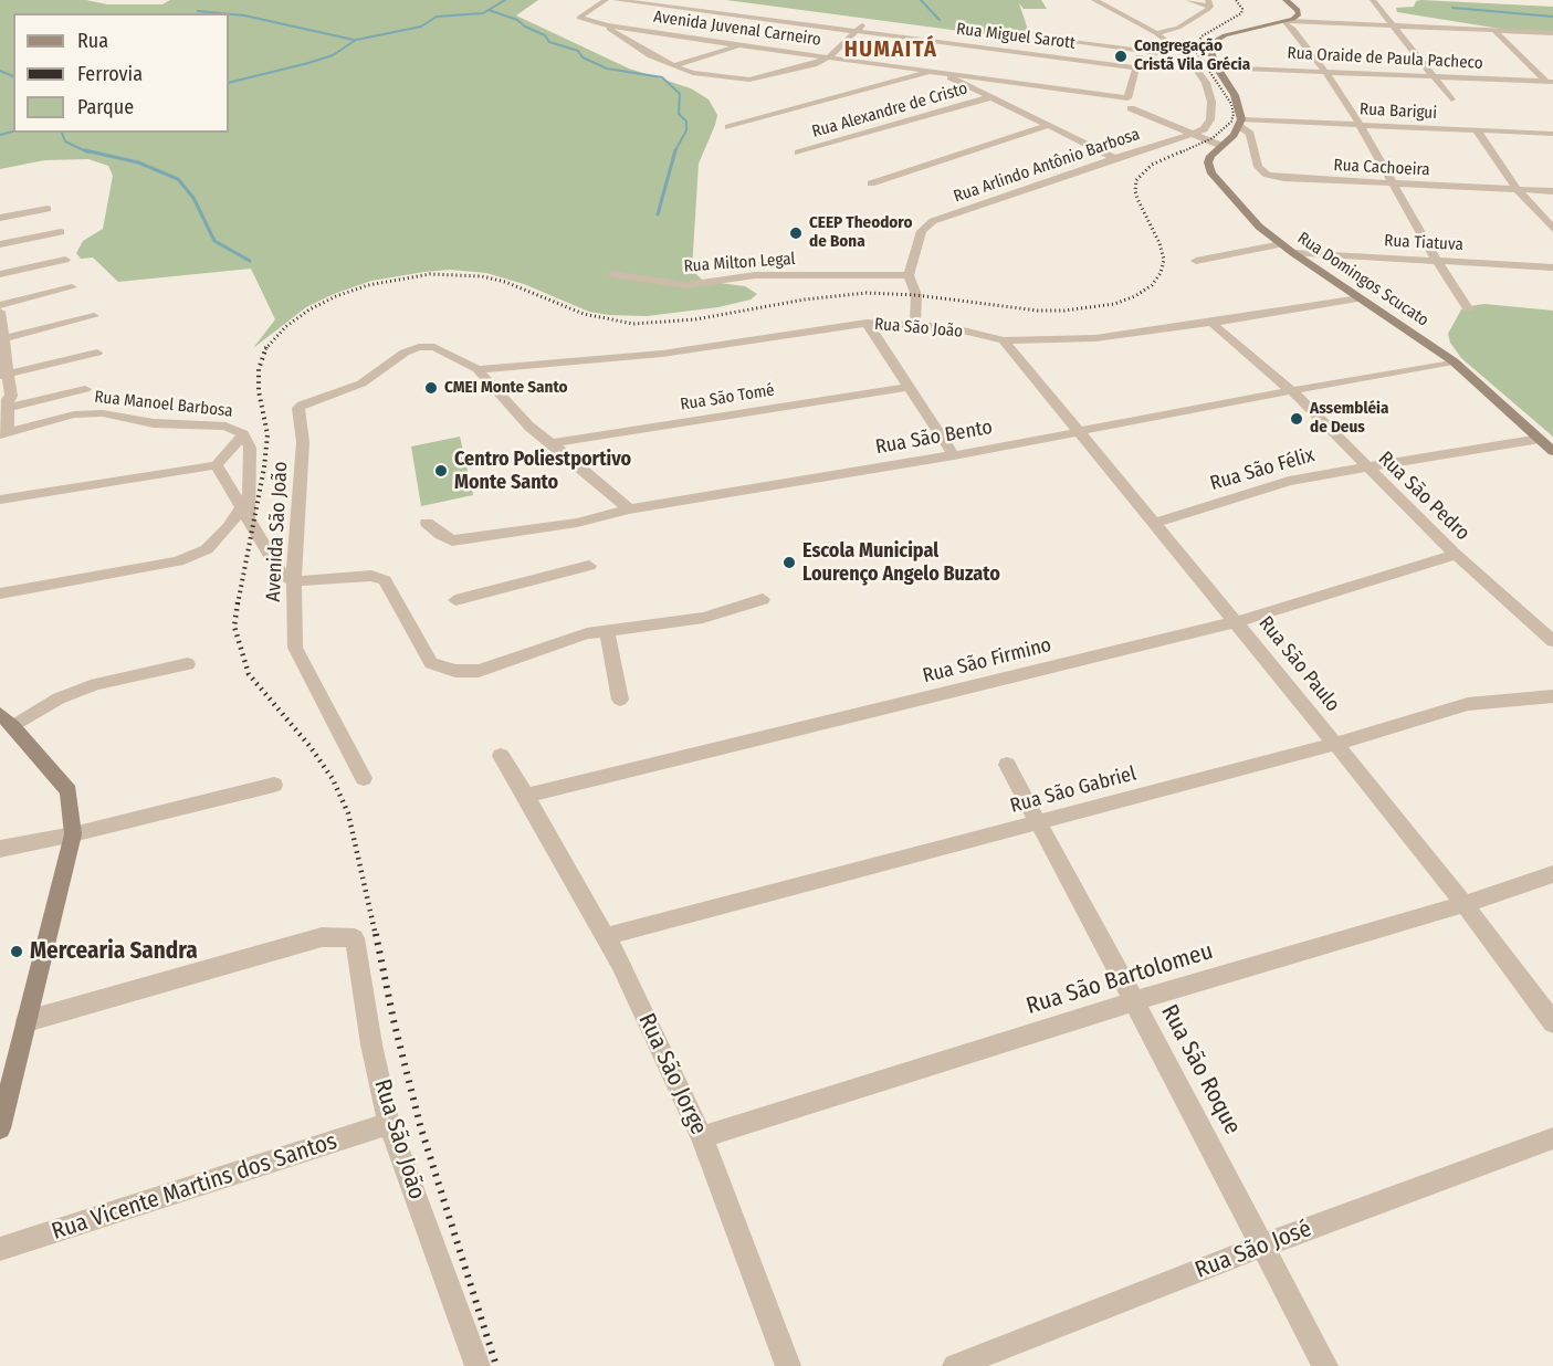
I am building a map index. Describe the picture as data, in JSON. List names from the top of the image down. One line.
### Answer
{"streets":{"main road":["Rua Domingos Scucato"],"street":["Avenida Juvenal Carneiro","Rua Miguel Sarott","Rua Oraide de Paula Pacheco","Rua Alexandre de Cristo","Rua Barigui","Rua Arlindo Antônio Barbosa","Rua Cachoeira","Rua Tiatuva","Rua Milton Legal","Rua São João","Rua São Tomé","Rua Manoel Barbosa","Rua São Bento","Rua São Félix","Rua São Pedro","Avenida São João","Rua São Firmino","Rua São Paulo","Rua São Gabriel","Rua São Bartolomeu","Rua São Roque","Rua São Jorge","Rua Vicente Martins dos Santos","Rua São José"]},"crossings":[["Avenida Juvenal Carneiro","Rua Miguel Sarott"],["Avenida Juvenal Carneiro","Rua Oraide de Paula Pacheco"],["Avenida Juvenal Carneiro","Rua Arlindo Antônio Barbosa"],["Avenida Juvenal Carneiro","Rua Domingos Scucato"],["Rua Miguel Sarott","Rua Oraide de Paula Pacheco"],["Rua Miguel Sarott","Rua Arlindo Antônio Barbosa"],["Rua Oraide de Paula Pacheco","Rua Arlindo Antônio Barbosa"],["Rua Barigui","Rua Cachoeira"],["Rua Arlindo Antônio Barbosa","Rua Milton Legal"],["Rua Arlindo Antônio Barbosa","Rua São João"],["Rua Tiatuva","Rua Domingos Scucato"],["Rua Domingos Scucato","Rua São João"],["Rua Domingos Scucato","Rua São Bento"],["Rua Domingos Scucato","Rua São Félix"],["Rua São João","Rua São Pedro"],["Rua São João","Avenida São João"],["Rua São João","Rua São Paulo"],["Rua São João","Rua Vicente Martins dos Santos"],["Rua São Bento","Rua São Pedro"],["Rua São Bento","Rua São Paulo"],["Rua São Félix","Rua São Pedro"],["Rua São Félix","Rua São Paulo"],["Rua São Pedro","Rua São Firmino"],["Rua São Firmino","Rua São Paulo"],["Rua São Firmino","Rua São Jorge"],["Rua São Paulo","Rua São Gabriel"],["Rua São Paulo","Rua São Bartolomeu"],["Rua São Gabriel","Rua São Roque"],["Rua São Gabriel","Rua São Jorge"],["Rua São Bartolomeu","Rua São Roque"],["Rua São Bartolomeu","Rua São Jorge"],["Rua São Roque","Rua São José"]],"districts":["HUMAITÁ"],"places":["Congregação Cristã Vila Grécia","CEEP Theodoro de Bona","CMEI Monte Santo","Assembléia de Deus","Centro Poliestportivo Monte Santo","Escola Municipal Lourenço Angelo Buzato","Mercearia Sandra"],"legend":["Rua","Ferrovia","Parque"]}
